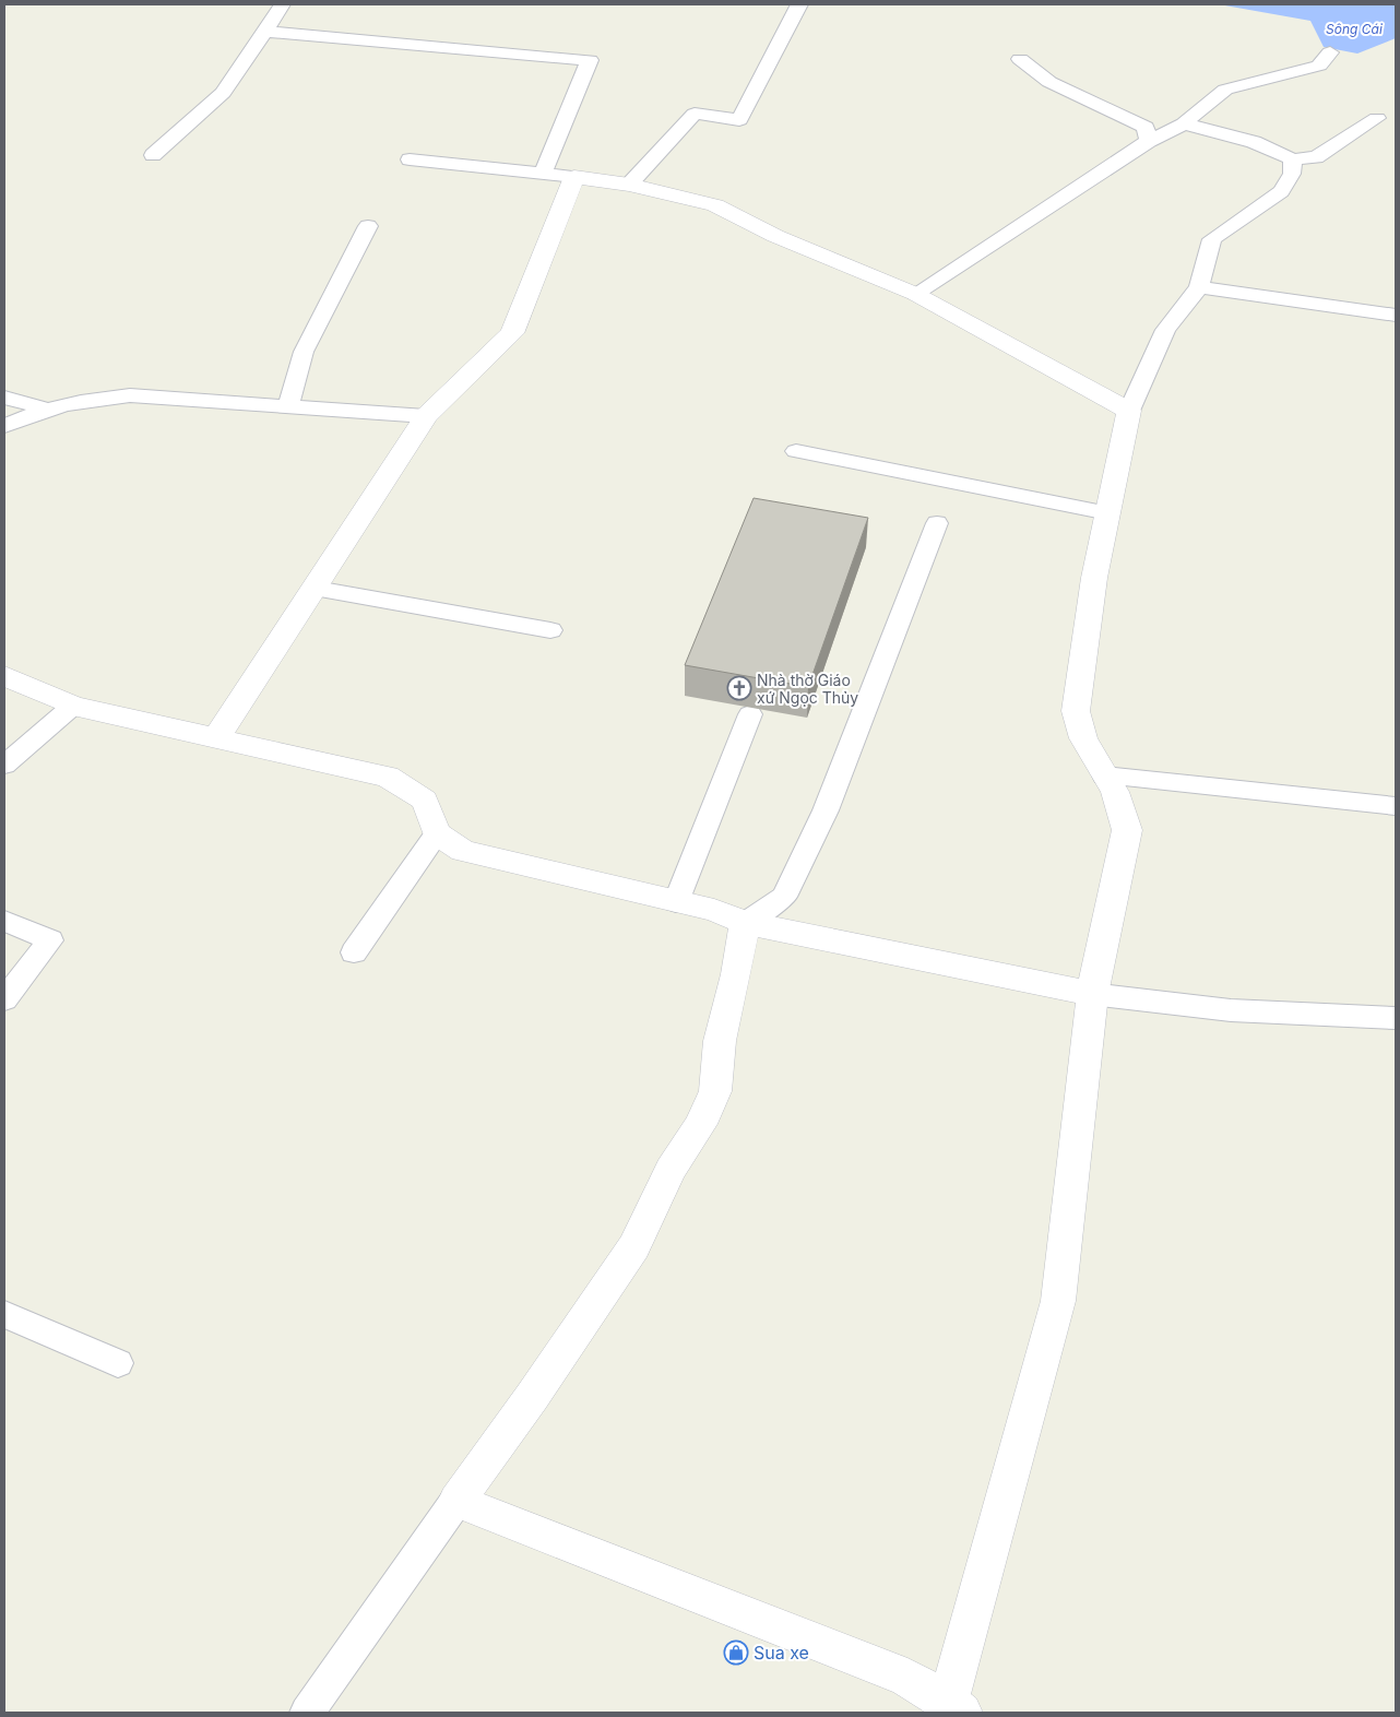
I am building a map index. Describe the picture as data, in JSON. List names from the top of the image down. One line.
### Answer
{"water":["Sông Cái"],"places":{"church":["Nhà thờ Giáo xứ Ngọc Thủy"],"shop":["Sua xe"]}}
